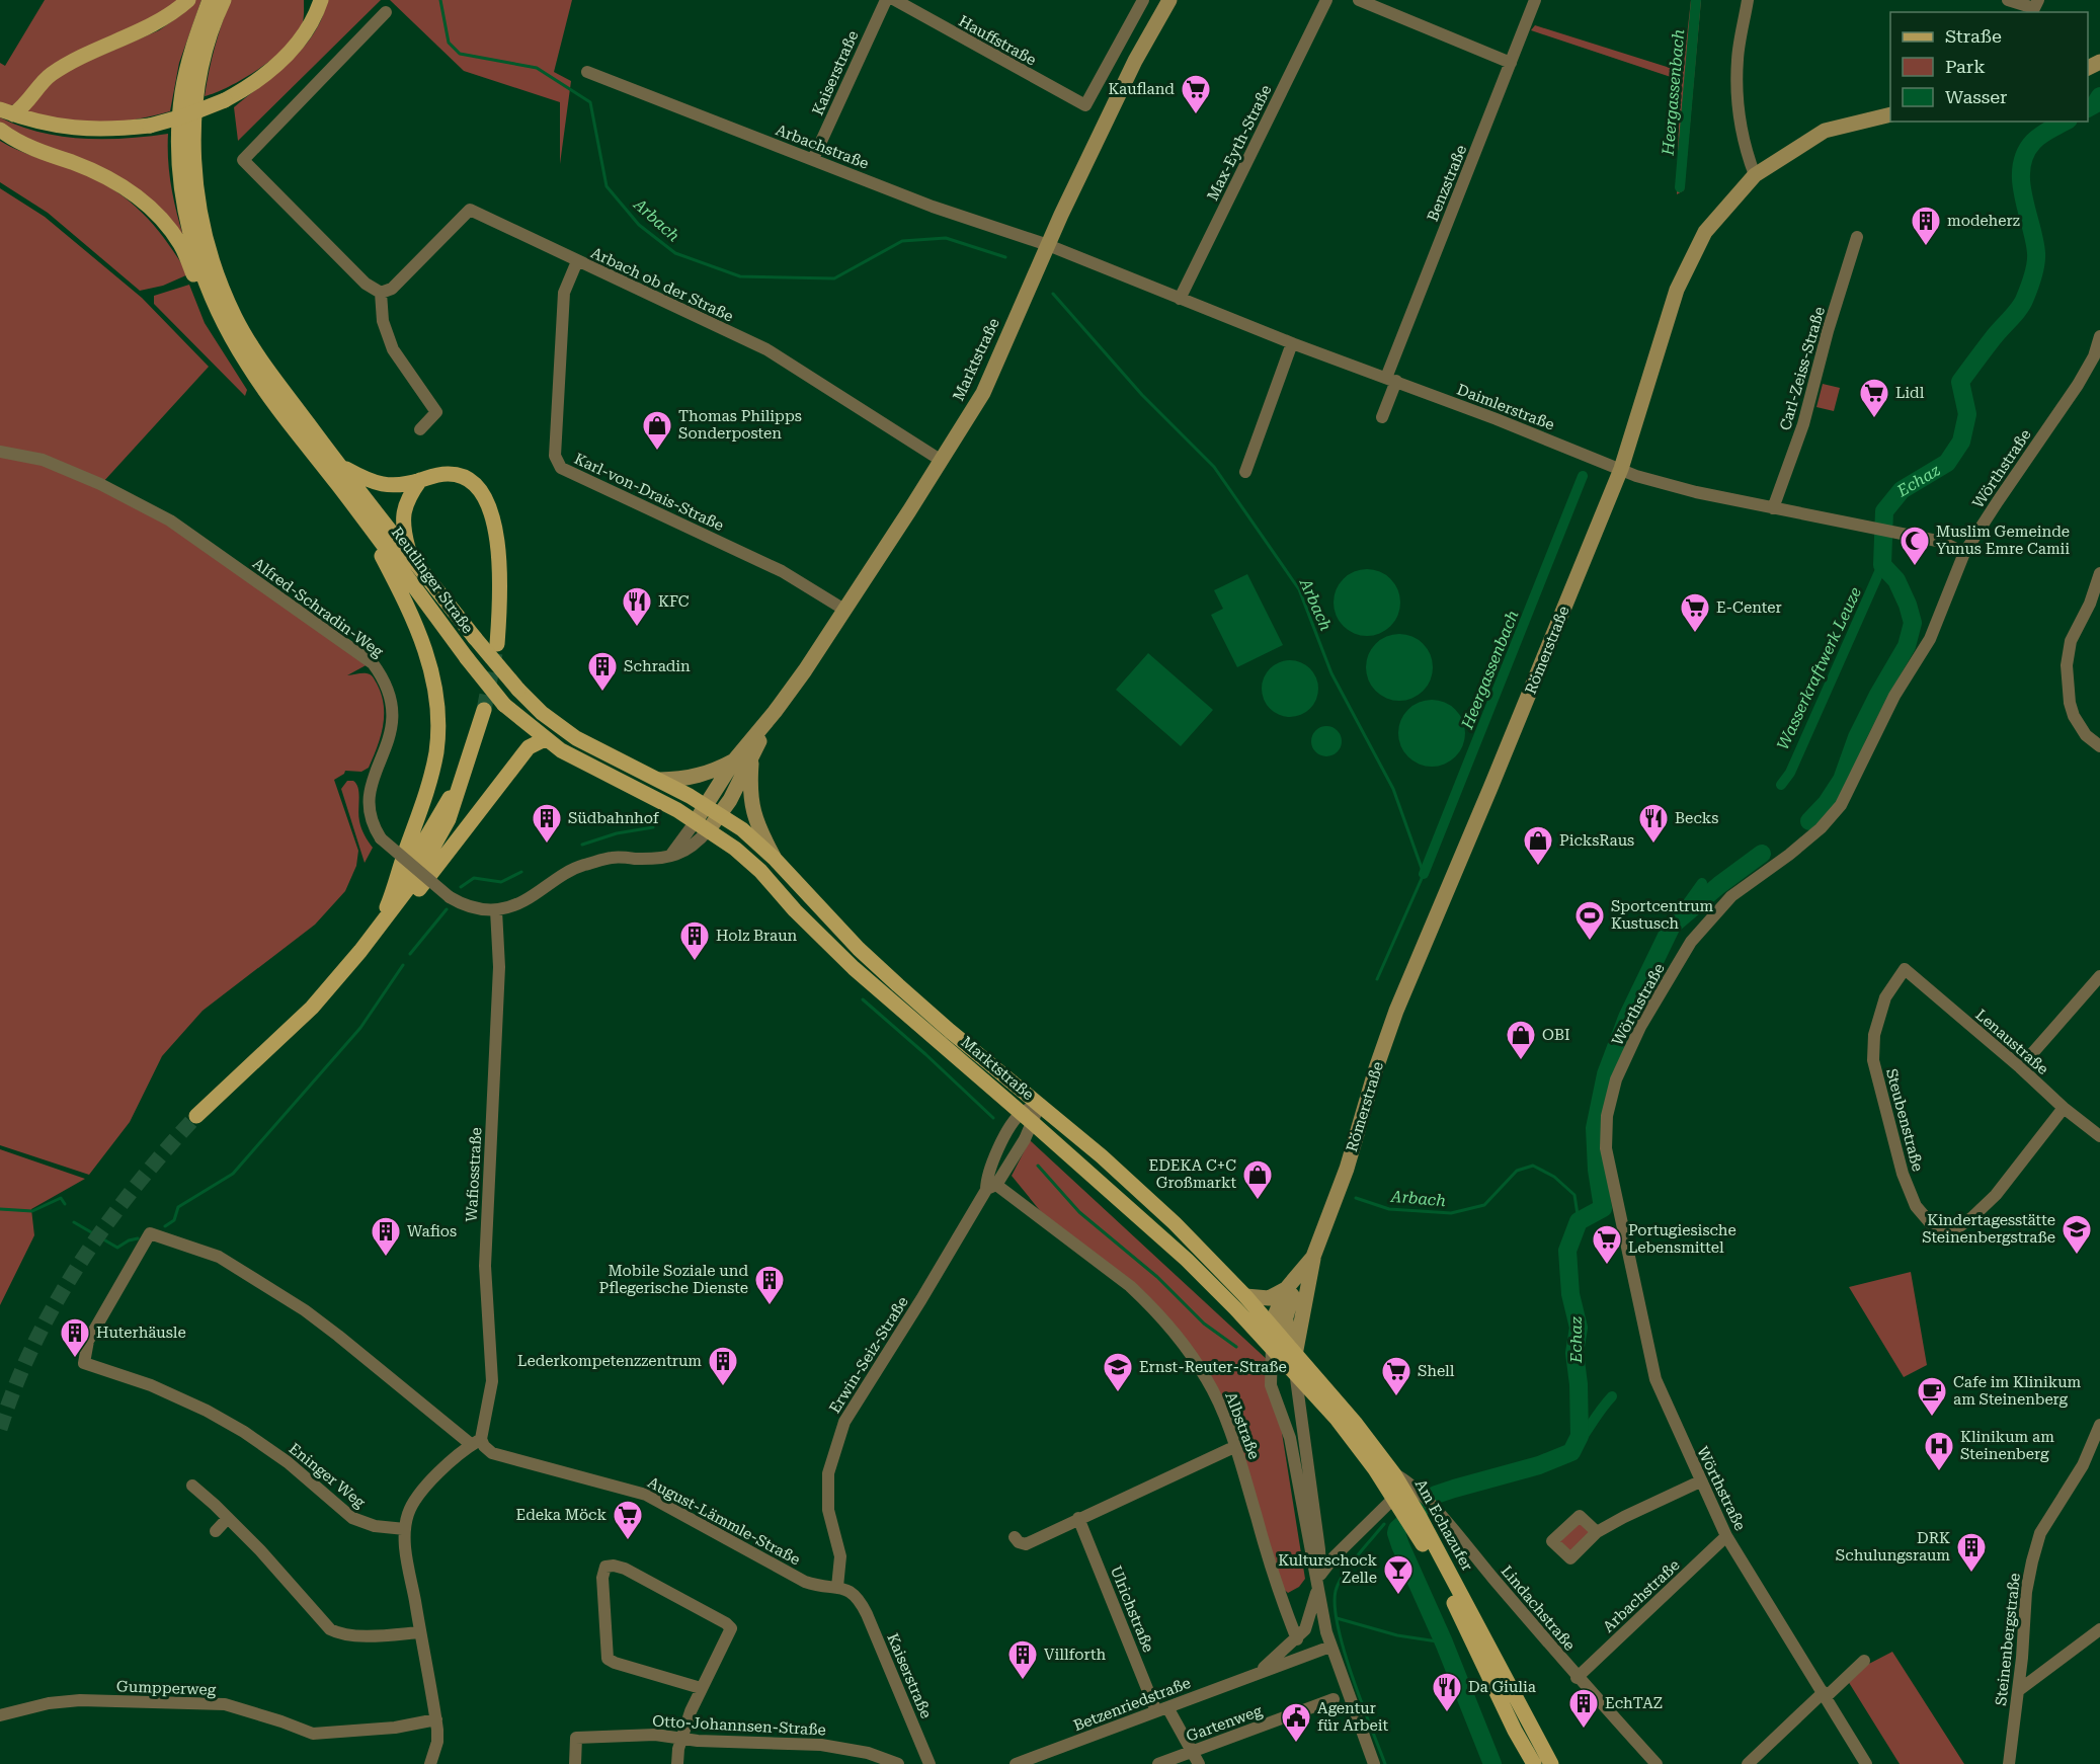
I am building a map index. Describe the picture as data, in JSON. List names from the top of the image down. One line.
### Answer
{"streets":{"main road":["Marktstraße","Reutlinger Straße","Römerstraße","Am Echazufer"],"street":["Hauffstraße","Kaiserstraße","Max-Eyth-Straße","Arbachstraße","Benzstraße","Arbach ob der Straße","Carl-Zeiss-Straße","Daimlerstraße","Wörthstraße","Karl-von-Drais-Straße","Alfred-Schradin-Weg","Lenaustraße","Steubenstraße","Wafiosstraße","Erwin-Seiz-Straße","Albstraße","Eninger Weg","August-Lämmle-Straße","Lindachstraße","Ulrichstraße","Steinenbergstraße","Gumpperweg","Betzenriedstraße","Gartenweg","Otto-Johannsen-Straße"]},"crossings":[["Kaiserstraße","Arbachstraße"],["Kaiserstraße","August-Lämmle-Straße"],["Max-Eyth-Straße","Daimlerstraße"],["Arbachstraße","Marktstraße"],["Arbachstraße","Daimlerstraße"],["Arbachstraße","Wörthstraße"],["Arbachstraße","Lindachstraße"],["Benzstraße","Daimlerstraße"],["Arbach ob der Straße","Marktstraße"],["Arbach ob der Straße","Karl-von-Drais-Straße"],["Marktstraße","Daimlerstraße"],["Marktstraße","Karl-von-Drais-Straße"],["Marktstraße","Reutlinger Straße"],["Marktstraße","Römerstraße"],["Marktstraße","Erwin-Seiz-Straße"],["Marktstraße","Am Echazufer"],["Carl-Zeiss-Straße","Daimlerstraße"],["Daimlerstraße","Wörthstraße"],["Daimlerstraße","Römerstraße"],["Alfred-Schradin-Weg","Wafiosstraße"],["Römerstraße","Am Echazufer"],["Lenaustraße","Steubenstraße"],["Wafiosstraße","August-Lämmle-Straße"],["Erwin-Seiz-Straße","Albstraße"],["Erwin-Seiz-Straße","August-Lämmle-Straße"],["Albstraße","Betzenriedstraße"],["Eninger Weg","August-Lämmle-Straße"],["Am Echazufer","Lindachstraße"],["Ulrichstraße","Betzenriedstraße"],["Ulrichstraße","Gartenweg"]],"water":["Heergassenbach","Arbach","Echaz","Wasserkraftwerk Leuze"],"places":{"supermarket":["Kaufland","Lidl","E-Center","Portugiesische Lebensmittel","Shell","Edeka Möck"],"building":["modeherz","Schradin","Südbahnhof","Holz Braun","Wafios","Mobile Soziale und Pflegerische Dienste","Huterhäusle","Lederkompetenzzentrum","DRK Schulungsraum","Villforth","EchTAZ"],"shop":["Thomas Philipps Sonderposten","PicksRaus","OBI","EDEKA C+C Großmarkt"],"mosque":["Muslim Gemeinde Yunus Emre Camii"],"restaurant":["KFC","Becks","Da Giulia"],"sports":["Sportcentrum Kustusch"],"school or university":["Kindertagesstätte Steinenbergstraße","Ernst-Reuter-Straße"],"cafe":["Cafe im Klinikum am Steinenberg"],"hospital":["Klinikum am Steinenberg"],"bar":["Kulturschock Zelle"],"public building":["Agentur für Arbeit"]},"legend":["Straße","Park","Wasser"]}
